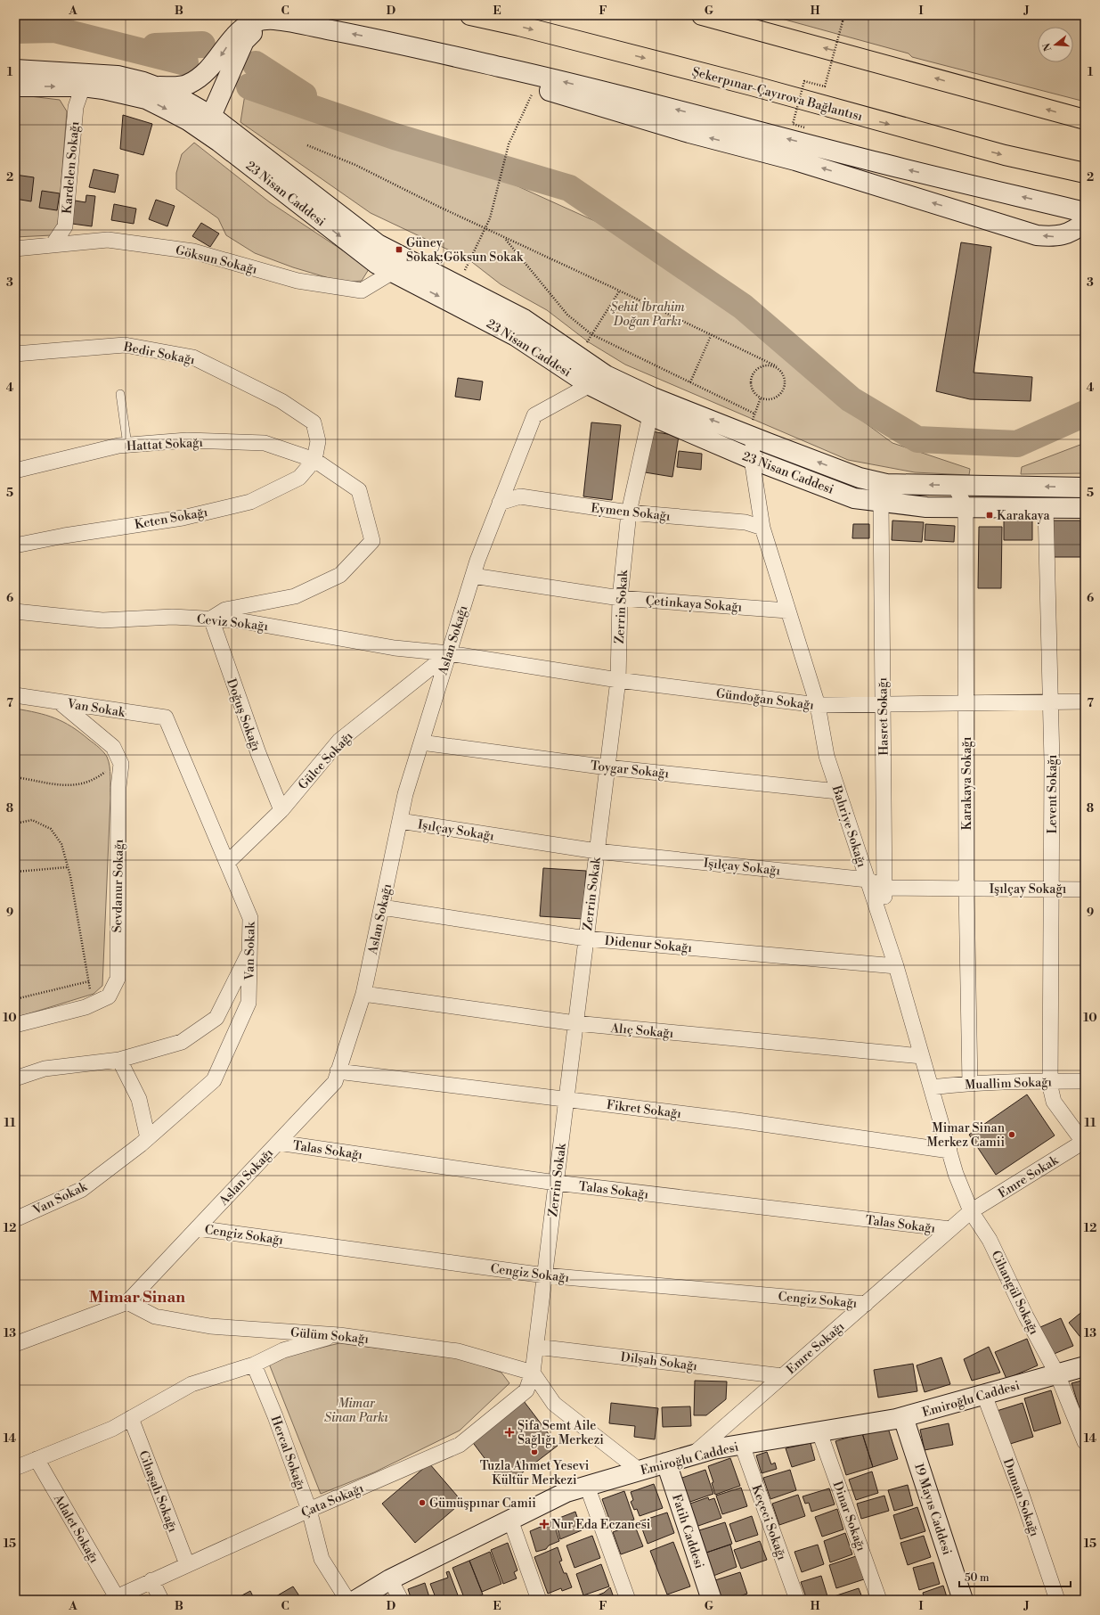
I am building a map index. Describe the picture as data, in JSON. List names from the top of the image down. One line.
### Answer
{"streets":{"highway":["Şekerpınar-Çayırova Bağlantısı"],"street":["Kardelen Sokağı","23 Nisan Caddesi","Göksun Sokağı","Bedir Sokağı","Hattat Sokağı","Eymen Sokağı","Keten Sokağı","Çetinkaya Sokağı","Zerrin Sokak","Ceviz Sokağı","Aslan Sokağı","Gündoğan Sokağı","Van Sokak","Doğuş Sokağı","Hasret Sokağı","Gülce Sokağı","Toygar Sokağı","Karakaya Sokağı","Levent Sokağı","Bahriye Sokağı","Işılçay Sokağı","Sevdanur Sokağı","Didenur Sokağı","Alıç Sokağı","Muallim Sokağı","Fikret Sokağı","Talas Sokağı","Emre Sokak","Cengiz Sokağı","Cihangül Sokağı","Gülüm Sokağı","Emre Sokağı","Dilşah Sokağı","Emiroğlu Caddesi","Hercal Sokağı","Cihaşah Sokağı","Duman Sokağı","Çata Sokağı","19 Mayıs Caddesi","Dinar Sokağı","Keçeci Sokağı","Adalet Sokağı","Fatih Caddesi"]},"crossings":[["Kardelen Sokağı","23 Nisan Caddesi"],["Kardelen Sokağı","Göksun Sokağı"],["23 Nisan Caddesi","Göksun Sokağı"],["23 Nisan Caddesi","Zerrin Sokak"],["23 Nisan Caddesi","Aslan Sokağı"],["23 Nisan Caddesi","Hasret Sokağı"],["23 Nisan Caddesi","Karakaya Sokağı"],["23 Nisan Caddesi","Levent Sokağı"],["23 Nisan Caddesi","Bahriye Sokağı"],["Bedir Sokağı","Hattat Sokağı"],["Bedir Sokağı","Keten Sokağı"],["Hattat Sokağı","Keten Sokağı"],["Hattat Sokağı","Ceviz Sokağı"],["Hattat Sokağı","Doğuş Sokağı"],["Eymen Sokağı","Zerrin Sokak"],["Eymen Sokağı","Aslan Sokağı"],["Eymen Sokağı","Bahriye Sokağı"],["Çetinkaya Sokağı","Zerrin Sokak"],["Çetinkaya Sokağı","Aslan Sokağı"],["Çetinkaya Sokağı","Bahriye Sokağı"],["Zerrin Sokak","Gündoğan Sokağı"],["Zerrin Sokak","Toygar Sokağı"],["Zerrin Sokak","Işılçay Sokağı"],["Zerrin Sokak","Didenur Sokağı"],["Zerrin Sokak","Alıç Sokağı"],["Zerrin Sokak","Fikret Sokağı"],["Zerrin Sokak","Talas Sokağı"],["Zerrin Sokak","Cengiz Sokağı"],["Zerrin Sokak","Gülüm Sokağı"],["Zerrin Sokak","Dilşah Sokağı"],["Zerrin Sokak","Çata Sokağı"],["Ceviz Sokağı","Aslan Sokağı"],["Ceviz Sokağı","Gündoğan Sokağı"],["Ceviz Sokağı","Doğuş Sokağı"],["Ceviz Sokağı","Gülce Sokağı"],["Aslan Sokağı","Gündoğan Sokağı"],["Aslan Sokağı","Gülce Sokağı"],["Aslan Sokağı","Toygar Sokağı"],["Aslan Sokağı","Işılçay Sokağı"],["Aslan Sokağı","Didenur Sokağı"],["Aslan Sokağı","Alıç Sokağı"],["Aslan Sokağı","Fikret Sokağı"],["Aslan Sokağı","Talas Sokağı"],["Aslan Sokağı","Cengiz Sokağı"],["Aslan Sokağı","Gülüm Sokağı"],["Gündoğan Sokağı","Hasret Sokağı"],["Gündoğan Sokağı","Gülce Sokağı"],["Gündoğan Sokağı","Karakaya Sokağı"],["Gündoğan Sokağı","Levent Sokağı"],["Gündoğan Sokağı","Bahriye Sokağı"],["Van Sokak","Gülce Sokağı"],["Van Sokak","Sevdanur Sokağı"],["Doğuş Sokağı","Gülce Sokağı"],["Hasret Sokağı","Bahriye Sokağı"],["Hasret Sokağı","Işılçay Sokağı"],["Toygar Sokağı","Bahriye Sokağı"],["Karakaya Sokağı","Işılçay Sokağı"],["Karakaya Sokağı","Muallim Sokağı"],["Levent Sokağı","Işılçay Sokağı"],["Levent Sokağı","Muallim Sokağı"],["Levent Sokağı","Emre Sokak"],["Bahriye Sokağı","Işılçay Sokağı"],["Bahriye Sokağı","Didenur Sokağı"],["Bahriye Sokağı","Alıç Sokağı"],["Bahriye Sokağı","Muallim Sokağı"],["Bahriye Sokağı","Fikret Sokağı"],["Bahriye Sokağı","Emre Sokak"],["Bahriye Sokağı","Cihangül Sokağı"],["Bahriye Sokağı","Emre Sokağı"],["Talas Sokağı","Emre Sokağı"],["Emre Sokak","Cihangül Sokağı"],["Emre Sokak","Emre Sokağı"],["Cengiz Sokağı","Emre Sokağı"],["Cihangül Sokağı","Emre Sokağı"],["Cihangül Sokağı","Emiroğlu Caddesi"],["Gülüm Sokağı","Çata Sokağı"],["Emre Sokağı","Dilşah Sokağı"],["Emre Sokağı","Emiroğlu Caddesi"],["Emiroğlu Caddesi","Duman Sokağı"],["Emiroğlu Caddesi","19 Mayıs Caddesi"],["Emiroğlu Caddesi","Dinar Sokağı"],["Emiroğlu Caddesi","Keçeci Sokağı"],["Emiroğlu Caddesi","Fatih Caddesi"],["Hercal Sokağı","Çata Sokağı"],["Cihaşah Sokağı","Çata Sokağı"],["Çata Sokağı","Adalet Sokağı"]],"districts":["Mimar Sinan"],"parks":["Şehit İbrahim Doğan Parkı","Mimar Sinan Parkı"],"places":{"transit":["Güney Sokak;Göksun Sokak","Karakaya"],"other":["Mimar Sinan Merkez Camii","Tuzla Ahmet Yesevi Kültür Merkezi","Gümüşpınar Camii"],"health":["Şifa Semt Aile Sağlığı Merkezi","Nur Eda Eczanesi"]},"scale_bar":"50 m","north":"left","grid":{"columns":["A","B","C","D","E","F","G","H","I","J"],"rows":["1","2","3","4","5","6","7","8","9","10","11","12","13","14","15"]}}
